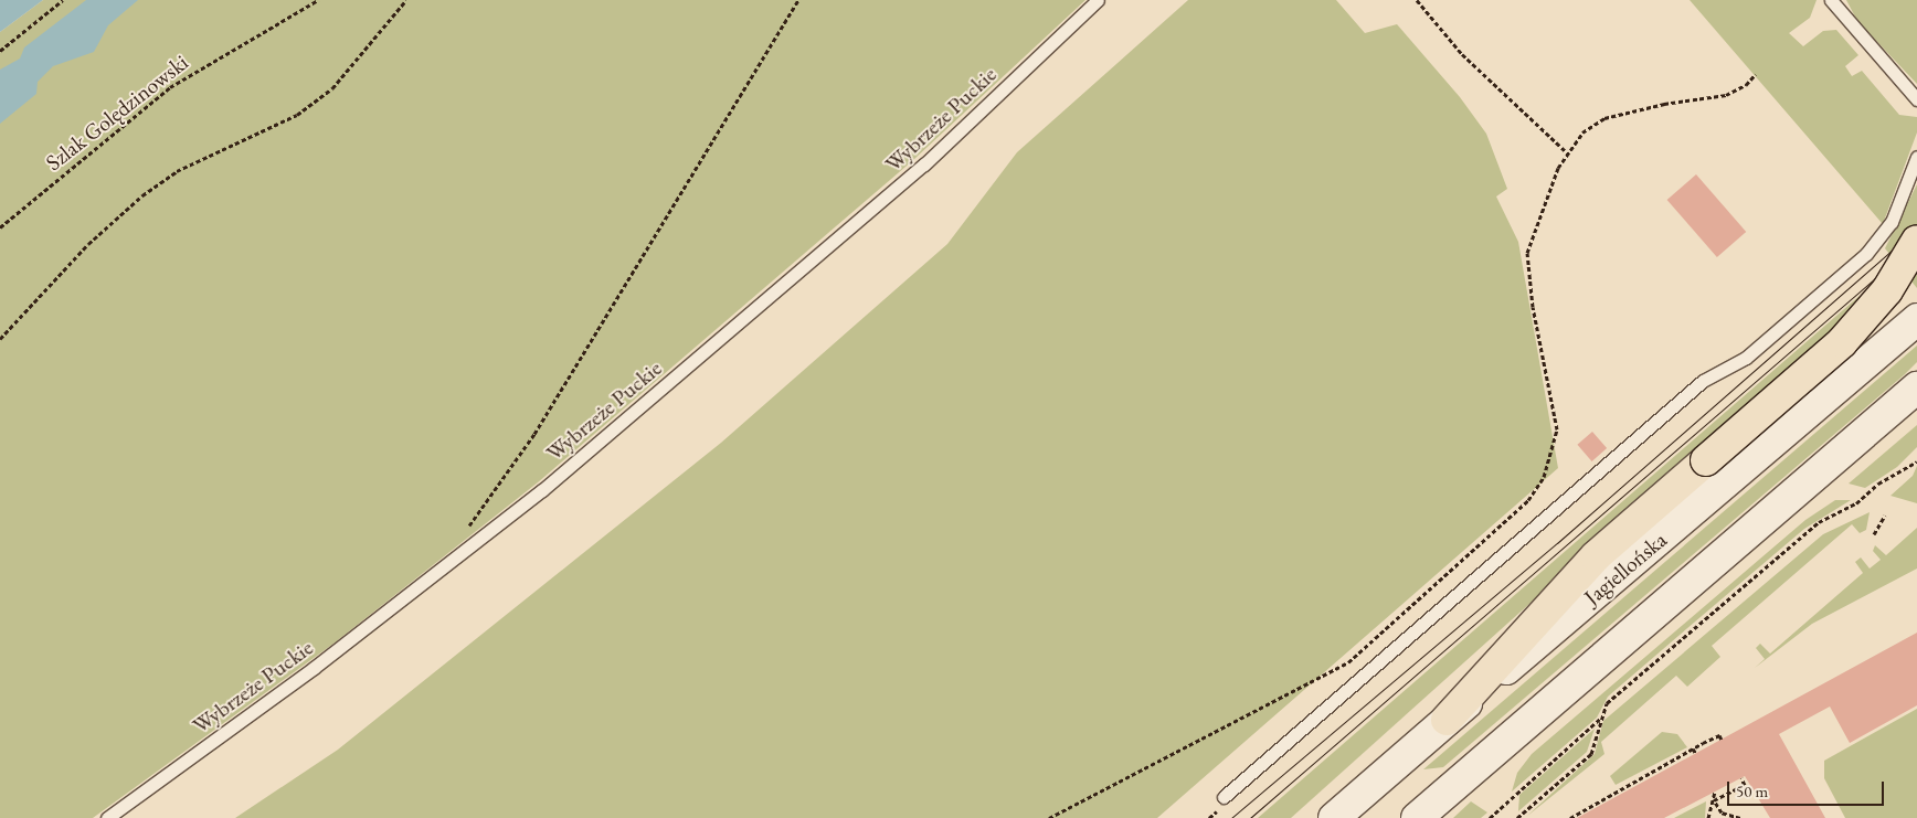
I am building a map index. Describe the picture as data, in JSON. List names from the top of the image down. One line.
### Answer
{"streets":{"main road":["Jagiellońska"],"lane":["Wybrzeże Puckie"],"path":["Szlak Golędzinowski"]},"scale_bar":"50 m"}
